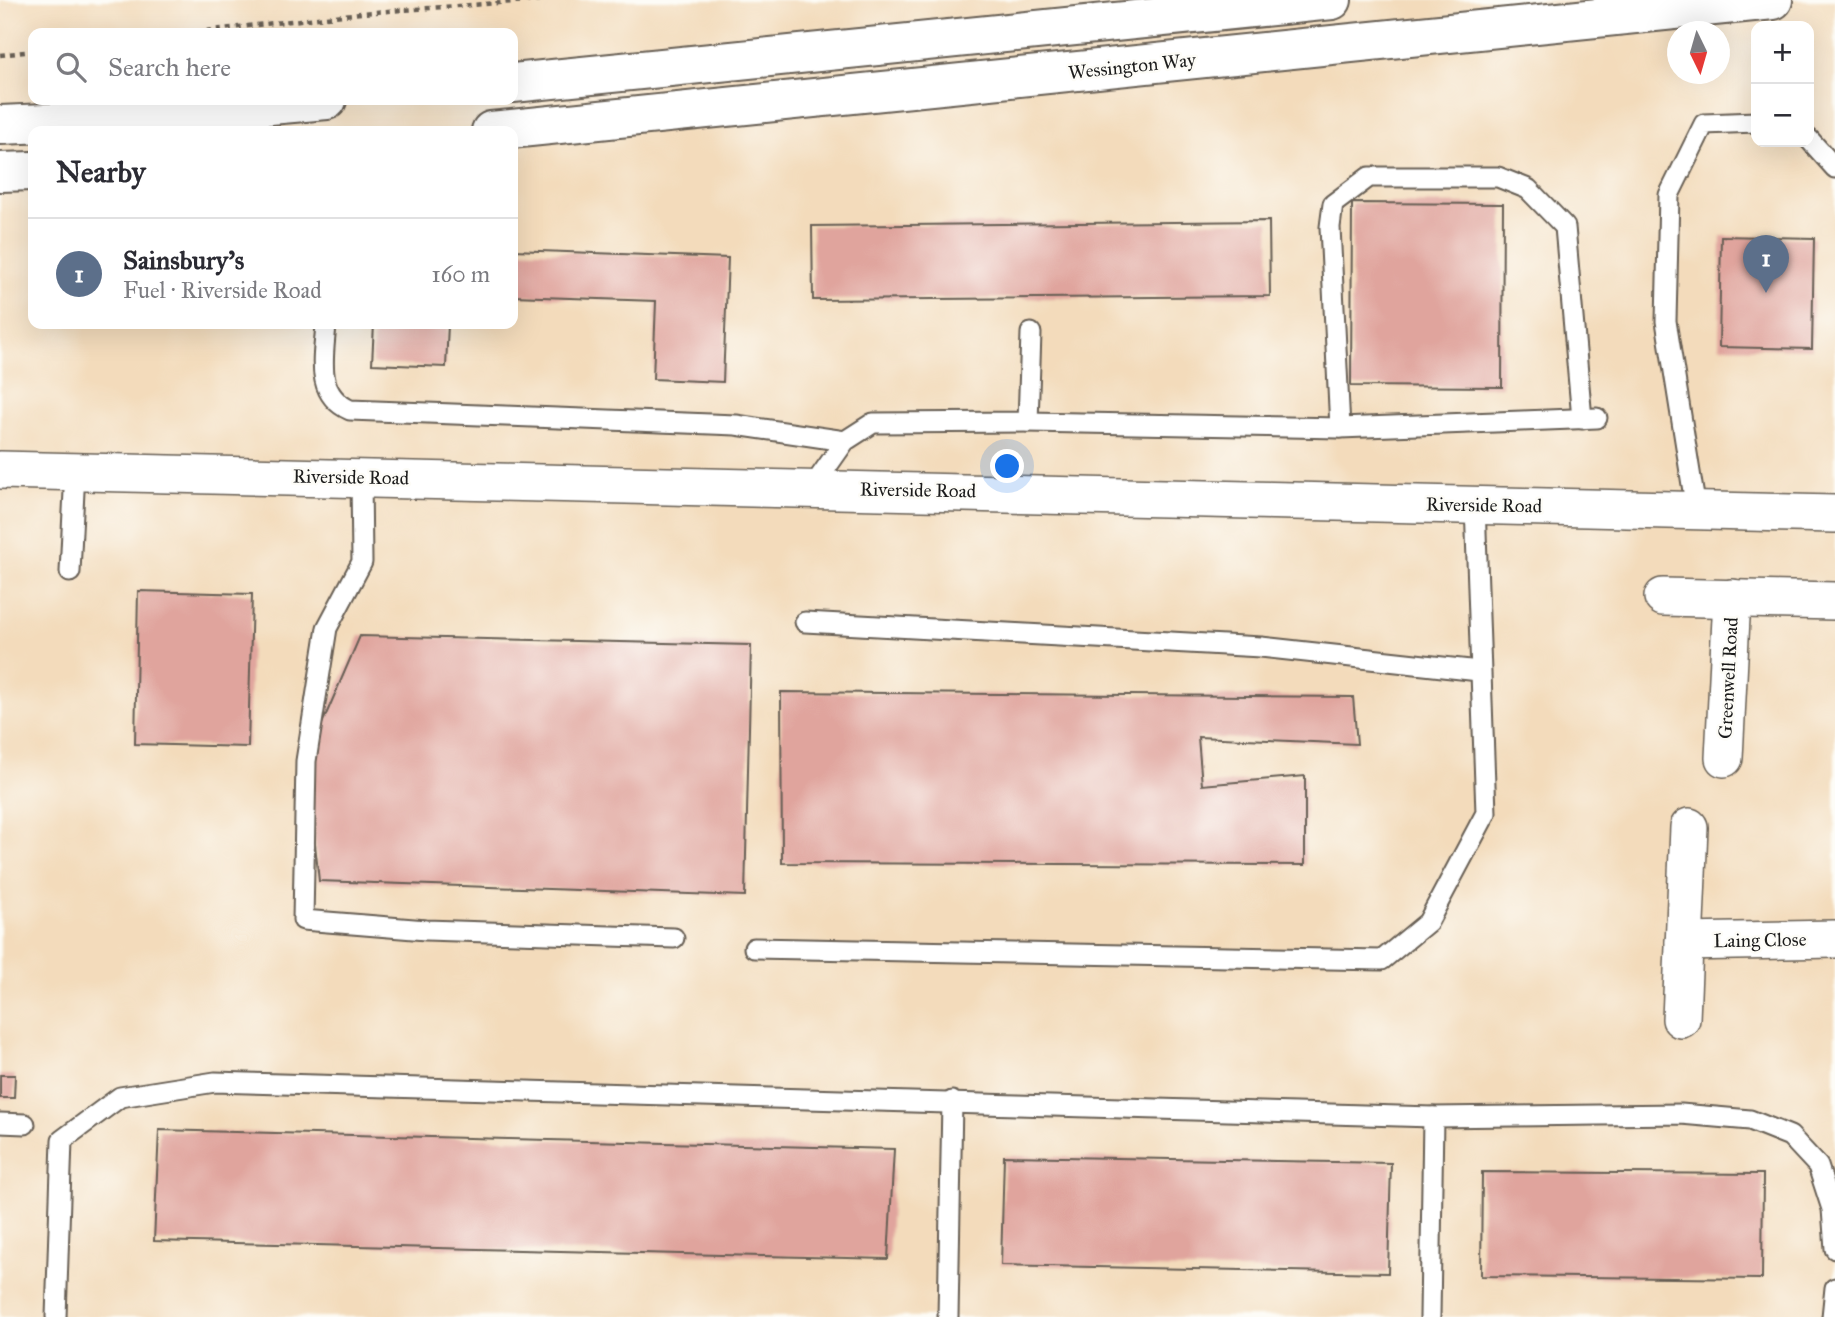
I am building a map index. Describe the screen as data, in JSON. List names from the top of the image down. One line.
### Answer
{"streets":{"main road":["Wessington Way"],"street":["Riverside Road","Greenwell Road","Laing Close"]},"north":"bottom","page":{"map_buttons":["+","−"],"search":"Search here","heading":"Nearby","list":[{"mark":"1","name":"Sainsbury's","note":"Fuel · Riverside Road","value":"160 m"}],"pins":"1"}}
